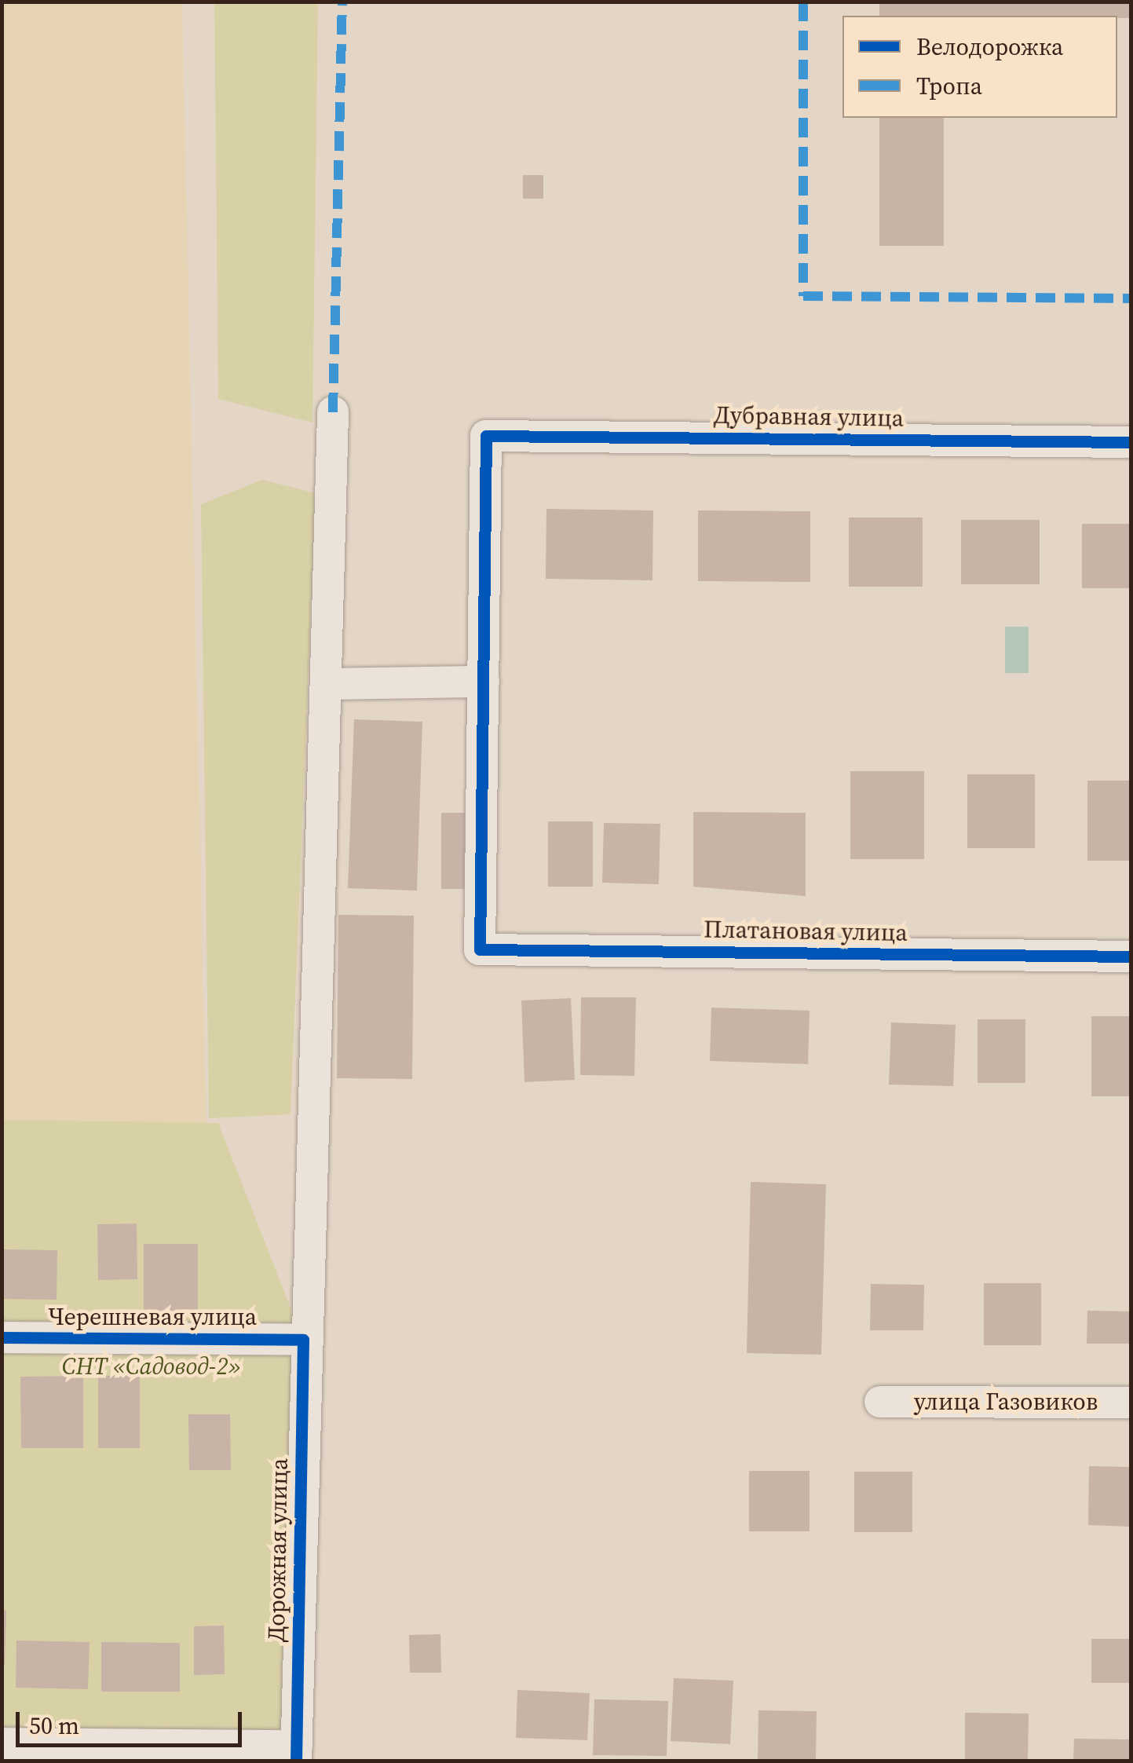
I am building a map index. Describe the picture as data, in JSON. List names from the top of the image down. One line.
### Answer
{"streets":{"street":["Дубравная улица","Платановая улица","Черешневая улица","улица Газовиков","Дорожная улица"]},"crossings":[["Дубравная улица","Платановая улица"],["Черешневая улица","Дорожная улица"]],"parks":["СНТ «Садовод-2»"],"legend":["Велодорожка","Тропа"],"scale_bar":"50 m"}
